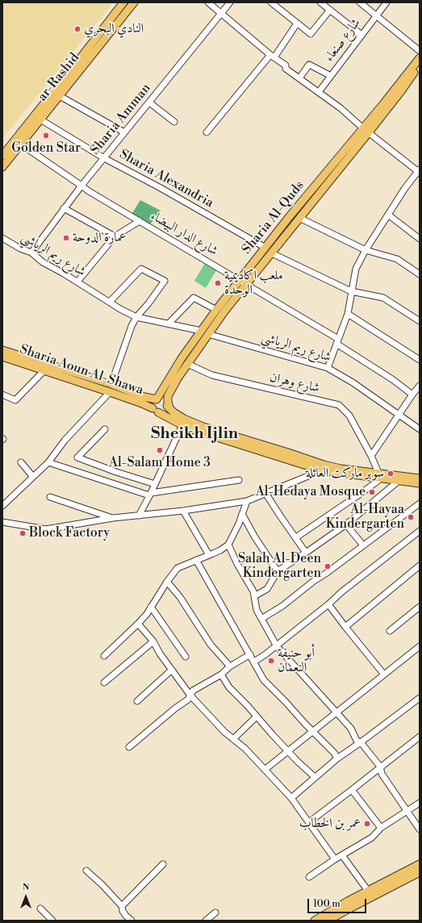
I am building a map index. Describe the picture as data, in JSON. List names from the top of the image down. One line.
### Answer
{"streets":{"main road":["ar-Rashid","Sharia Al-Quds","Sharia Aoun Al-Shawa"],"street":["شارع صنعاء","Sharia Amman","Sharia Alexandria","شارع الدار البيضاء","شارع ريم الرياشي","شارع وهران"]},"crossings":[["ar-Rashid","Sharia Alexandria"],["ar-Rashid","شارع الدار البيضاء"],["Sharia Amman","Sharia Alexandria"],["Sharia Amman","شارع الدار البيضاء"],["Sharia Amman","شارع ريم الرياشي"],["Sharia Alexandria","Sharia Al-Quds"],["Sharia Al-Quds","شارع الدار البيضاء"],["Sharia Al-Quds","شارع ريم الرياشي"],["Sharia Al-Quds","Sharia Aoun Al-Shawa"],["Sharia Al-Quds","شارع وهران"],["Sharia Aoun Al-Shawa","شارع وهران"]],"districts":["Sheikh Ijlin"],"places":["النادي البحري","Golden Star","عمارة الدوحة","ملعب اكاديمية الوحدة","Al-Salam Home 3","سوبر ماركت العائلة","Al-Hedaya Mosque","Al-Hayaa Kindergarten","Block Factory","Salah Al-Deen Kindergarten","أبو حنيفة النعمان","عمر بن الخطاب"],"scale_bar":"100 m","north":"top"}
